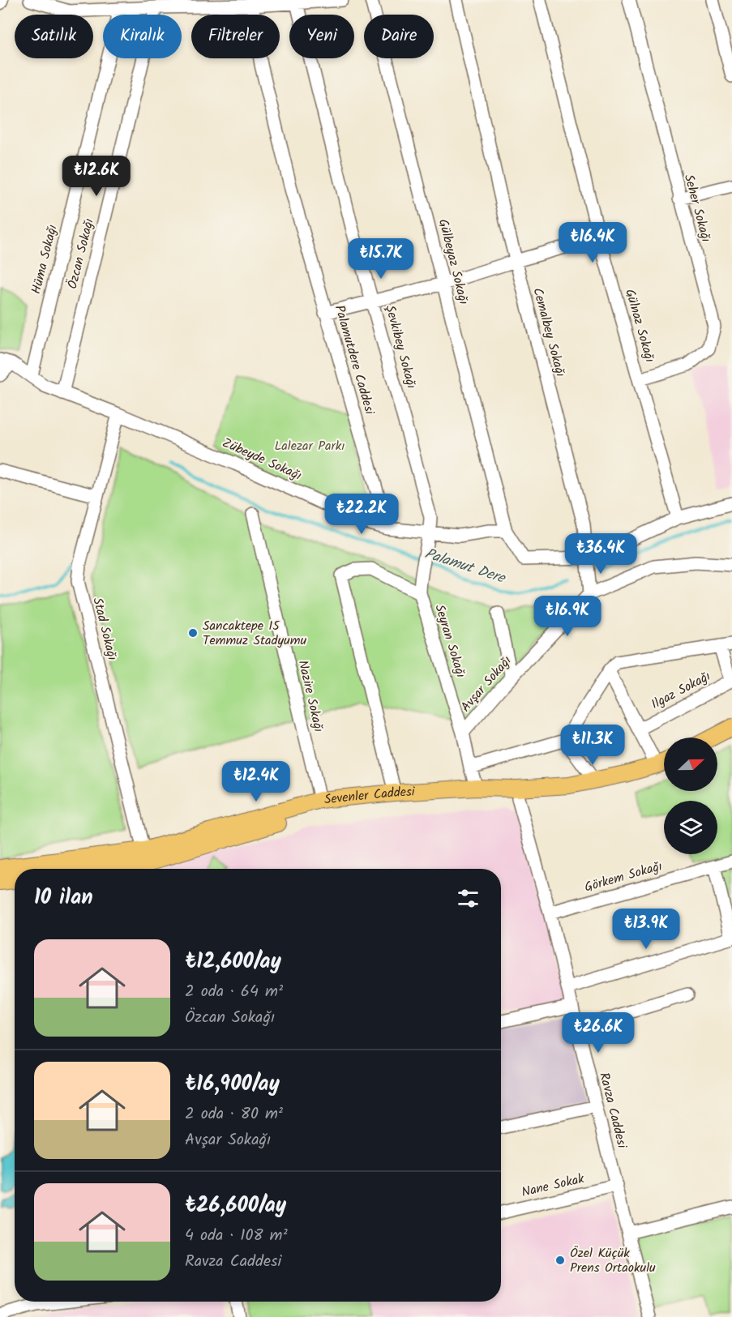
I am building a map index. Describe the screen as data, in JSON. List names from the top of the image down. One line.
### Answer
{"streets":{"main road":["Sevenler Caddesi"],"street":["Seher Sokağı","Özcan Sokağı","Hüma Sokağı","Gülbeyaz Sokağı","Gülnaz Sokağı","Cemalbey Sokağı","Şevkibey Sokağı","Palamutdere Caddesi","Zübeyde Sokağı","Stad Sokağı","Seyran Sokağı","Avşar Sokağı","Ilgaz Sokağı","Nazire Sokağı","Görkem Sokağı","Ravza Caddesi","Nane Sokak"]},"crossings":[["Seher Sokağı","Gülnaz Sokağı"],["Özcan Sokağı","Zübeyde Sokağı"],["Hüma Sokağı","Zübeyde Sokağı"],["Gülbeyaz Sokağı","Zübeyde Sokağı"],["Cemalbey Sokağı","Avşar Sokağı"],["Şevkibey Sokağı","Zübeyde Sokağı"],["Şevkibey Sokağı","Seyran Sokağı"],["Palamutdere Caddesi","Zübeyde Sokağı"],["Zübeyde Sokağı","Stad Sokağı"],["Stad Sokağı","Sevenler Caddesi"],["Seyran Sokağı","Avşar Sokağı"],["Avşar Sokağı","Sevenler Caddesi"],["Nazire Sokağı","Sevenler Caddesi"],["Sevenler Caddesi","Ravza Caddesi"],["Görkem Sokağı","Ravza Caddesi"],["Ravza Caddesi","Nane Sokak"]],"water":["Palamut Dere"],"parks":["Lalezar Parkı"],"places":["Sancaktepe 15 Temmuz Stadyumu","Özel Küçük Prens Ortaokulu"],"north":"right","page":{"chip":["Satılık","Kiralık","Filtreler","Yeni","Daire"],"price":["₺12.6K","₺16.4K","₺15.7K","₺22.2K","₺36.4K","₺16.9K","₺11.3K","₺12.4K","₺13.9K","₺26.6K"],"heading":"10 ilan","list":[{"name":"₺12,600/ay","note":"2 oda · 64 m² · Özcan Sokağı"},{"name":"₺16,900/ay","note":"2 oda · 80 m² · Avşar Sokağı"},{"name":"₺26,600/ay","note":"4 oda · 108 m² · Ravza Caddesi"}]}}
